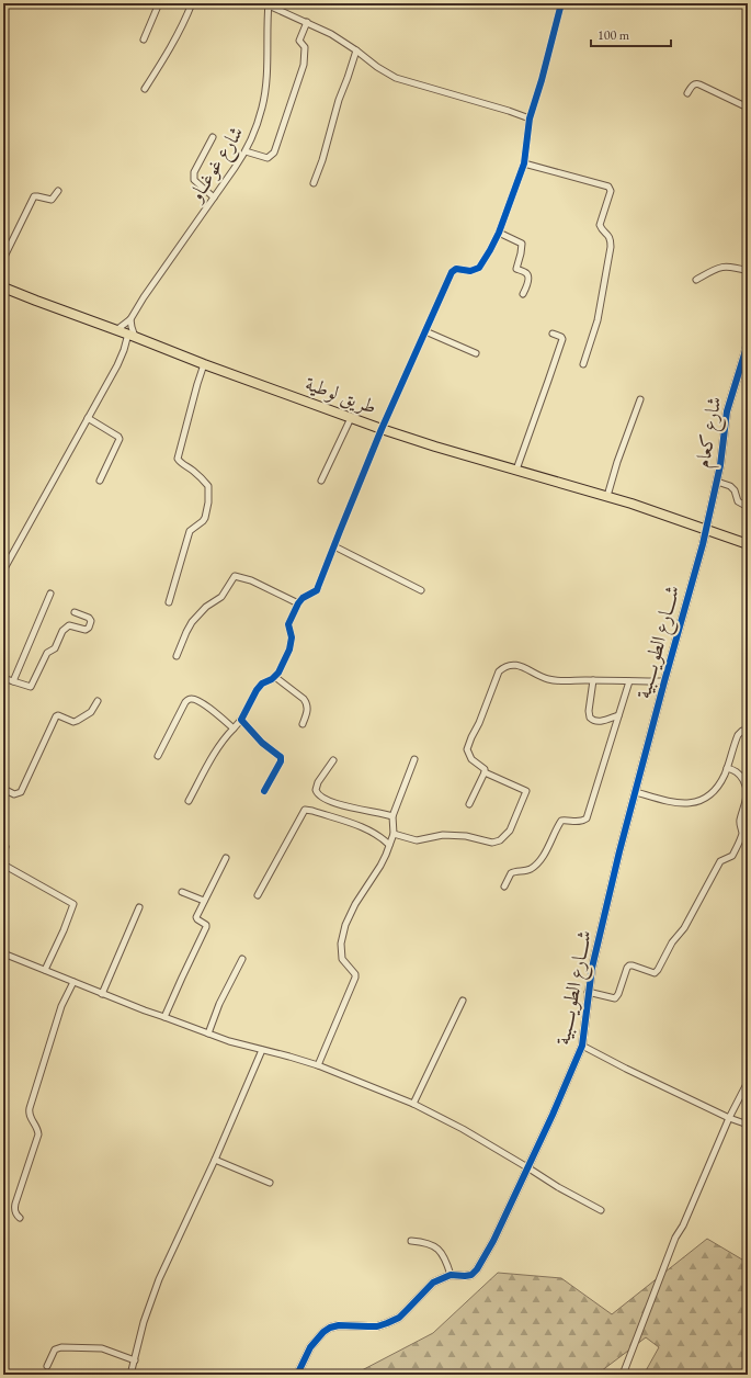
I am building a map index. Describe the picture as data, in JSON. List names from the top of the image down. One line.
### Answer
{"streets":{"main road":["طريق لوطية"],"street":["شارع غوغــاو","شارع كعام","شــــارع الطويــــبية"]},"crossings":[["طريق لوطية","شارع كعام"],["طريق لوطية","شــــارع الطويــــبية"],["شارع كعام","شــــارع الطويــــبية"]],"scale_bar":"100 m"}
